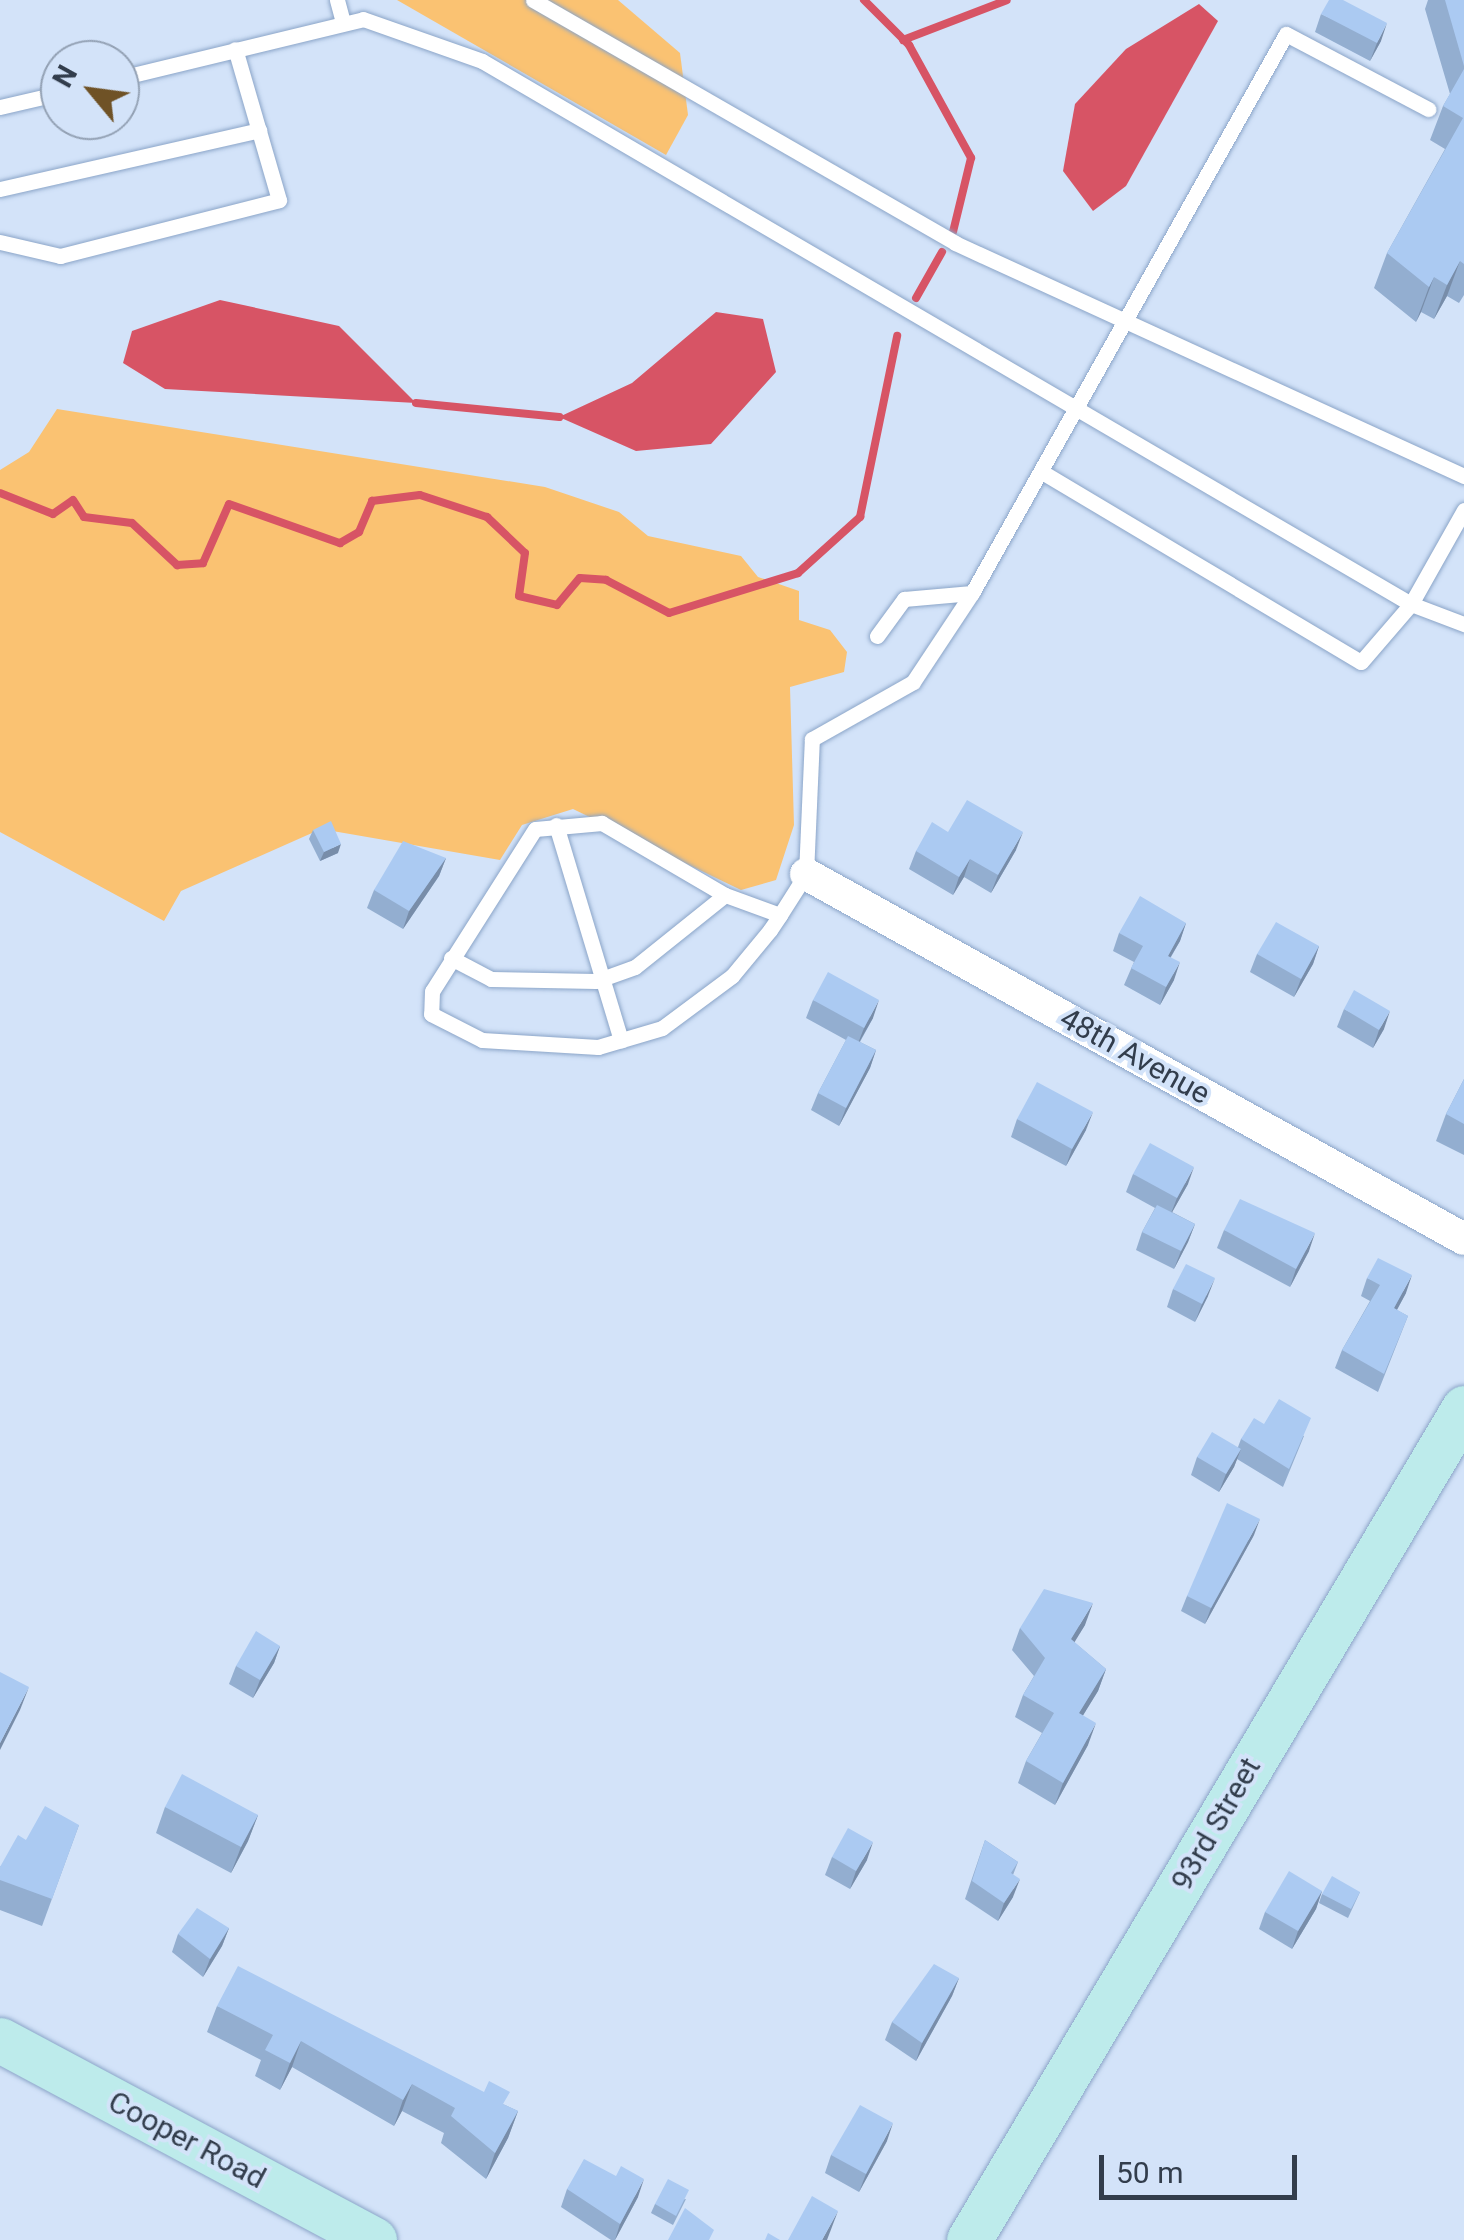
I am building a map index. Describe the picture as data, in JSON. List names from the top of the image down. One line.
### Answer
{"streets":{"street":["48th Avenue","93rd Street","Cooper Road"]},"scale_bar":"50 m","north":"top left"}
